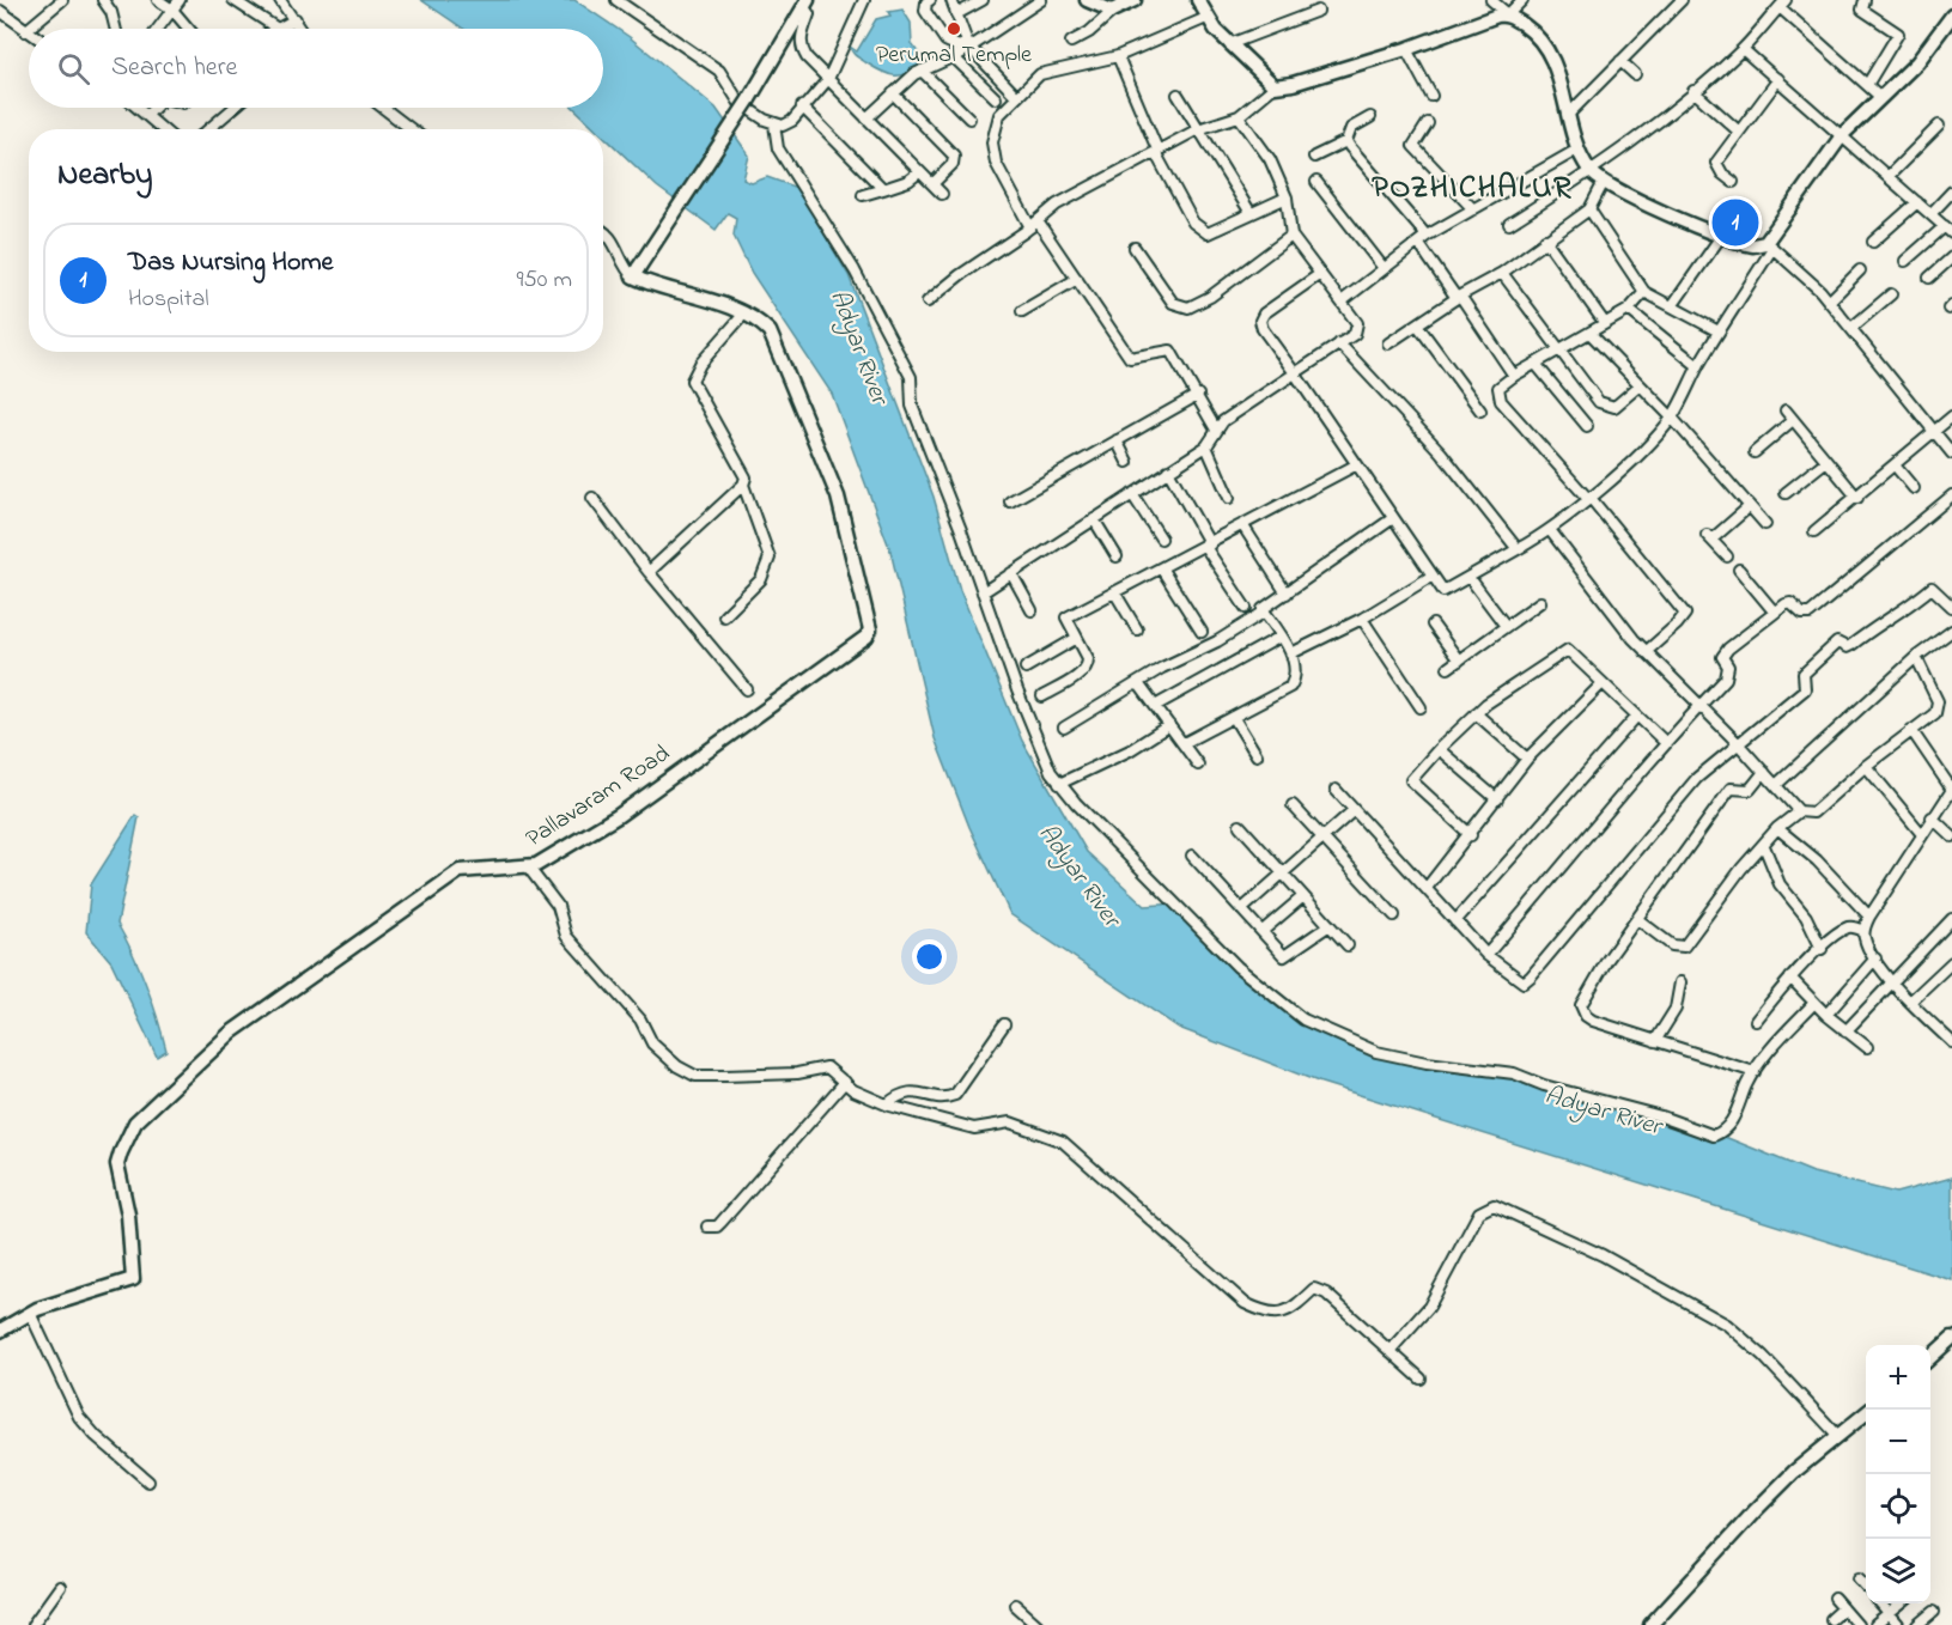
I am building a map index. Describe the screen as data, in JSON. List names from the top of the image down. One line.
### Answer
{"streets":{"street":["Pallavaram Road"]},"districts":["POZHICHALUR"],"water":["Adyar River"],"places":["Perumal Temple"],"page":{"search":"Search here","heading":"Nearby","pins":"1","list":[{"mark":"1","name":"Das Nursing Home","note":"Hospital","value":"950 m"}],"map_buttons":["+","−"]}}
